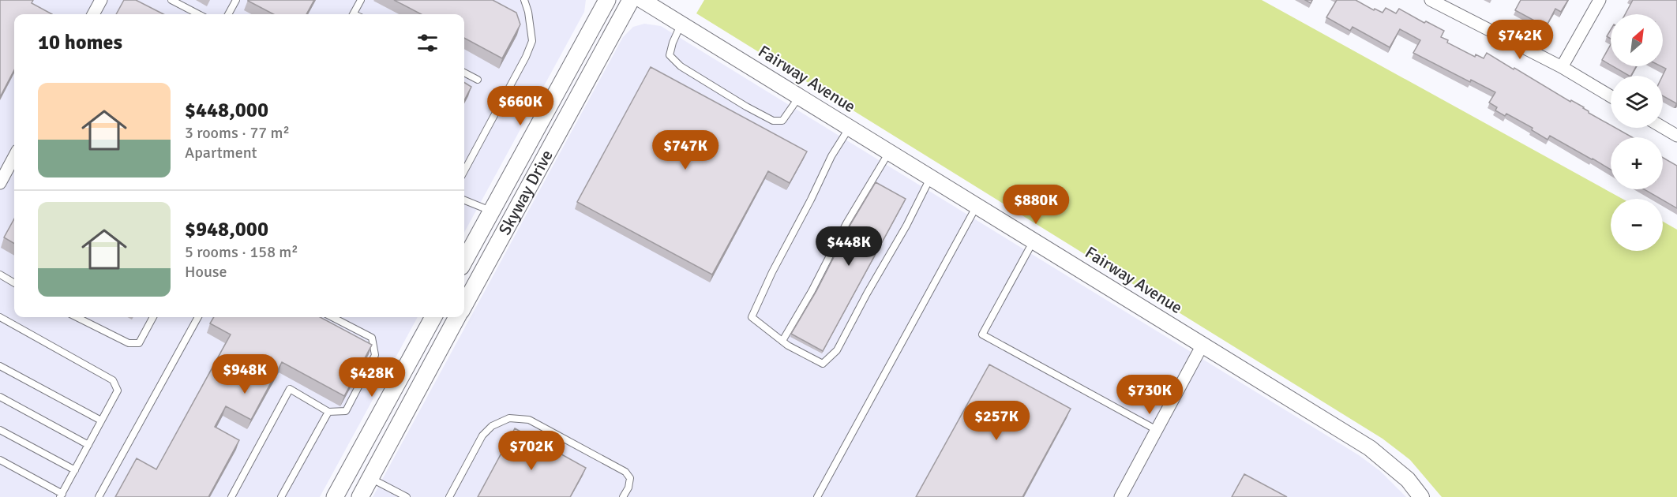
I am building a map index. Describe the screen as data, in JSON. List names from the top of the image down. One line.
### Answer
{"streets":{"main road":["Skyway Drive"],"street":["Fairway Avenue"]},"north":"top right","page":{"map_buttons":["+","−"],"heading":"10 homes","price":["$742K","$660K","$747K","$880K","$448K","$948K","$428K","$730K","$257K","$702K"],"list":[{"name":"$448,000","note":"3 rooms · 77 m² · Apartment"},{"name":"$948,000","note":"5 rooms · 158 m² · House"}]}}
